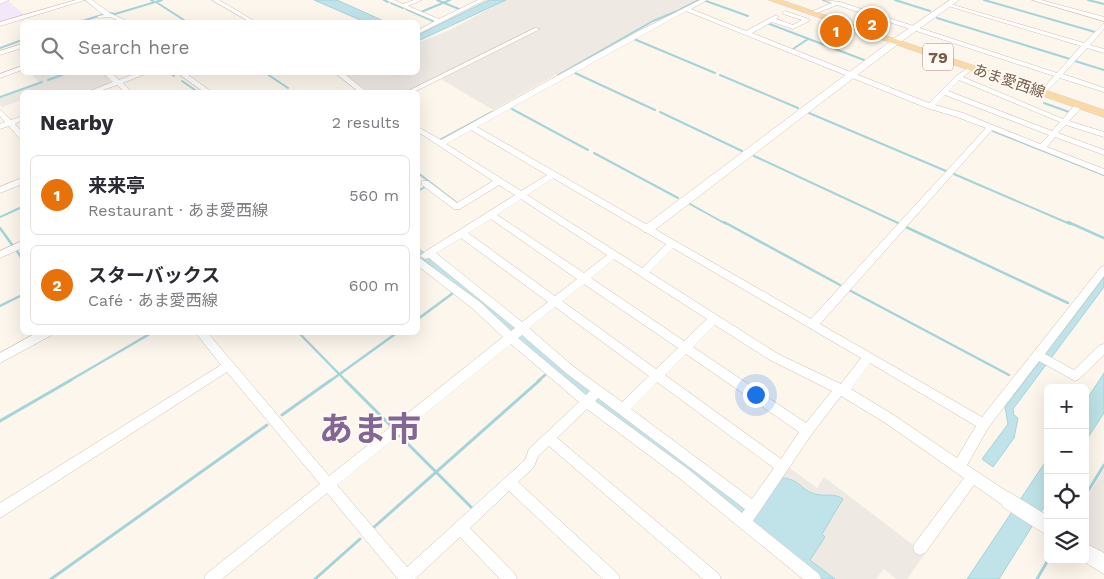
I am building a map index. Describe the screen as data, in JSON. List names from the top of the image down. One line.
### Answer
{"streets":{"main road":["79","あま愛西線"]},"districts":["あま市"],"page":{"pins":["2","1"],"search":"Search here","heading":["Nearby","2 results"],"list":[{"mark":"1","name":"来来亭","note":"Restaurant · あま愛西線","value":"560 m"},{"mark":"2","name":"スターバックス","note":"Café · あま愛西線","value":"600 m"}],"map_buttons":["+","−"]}}
